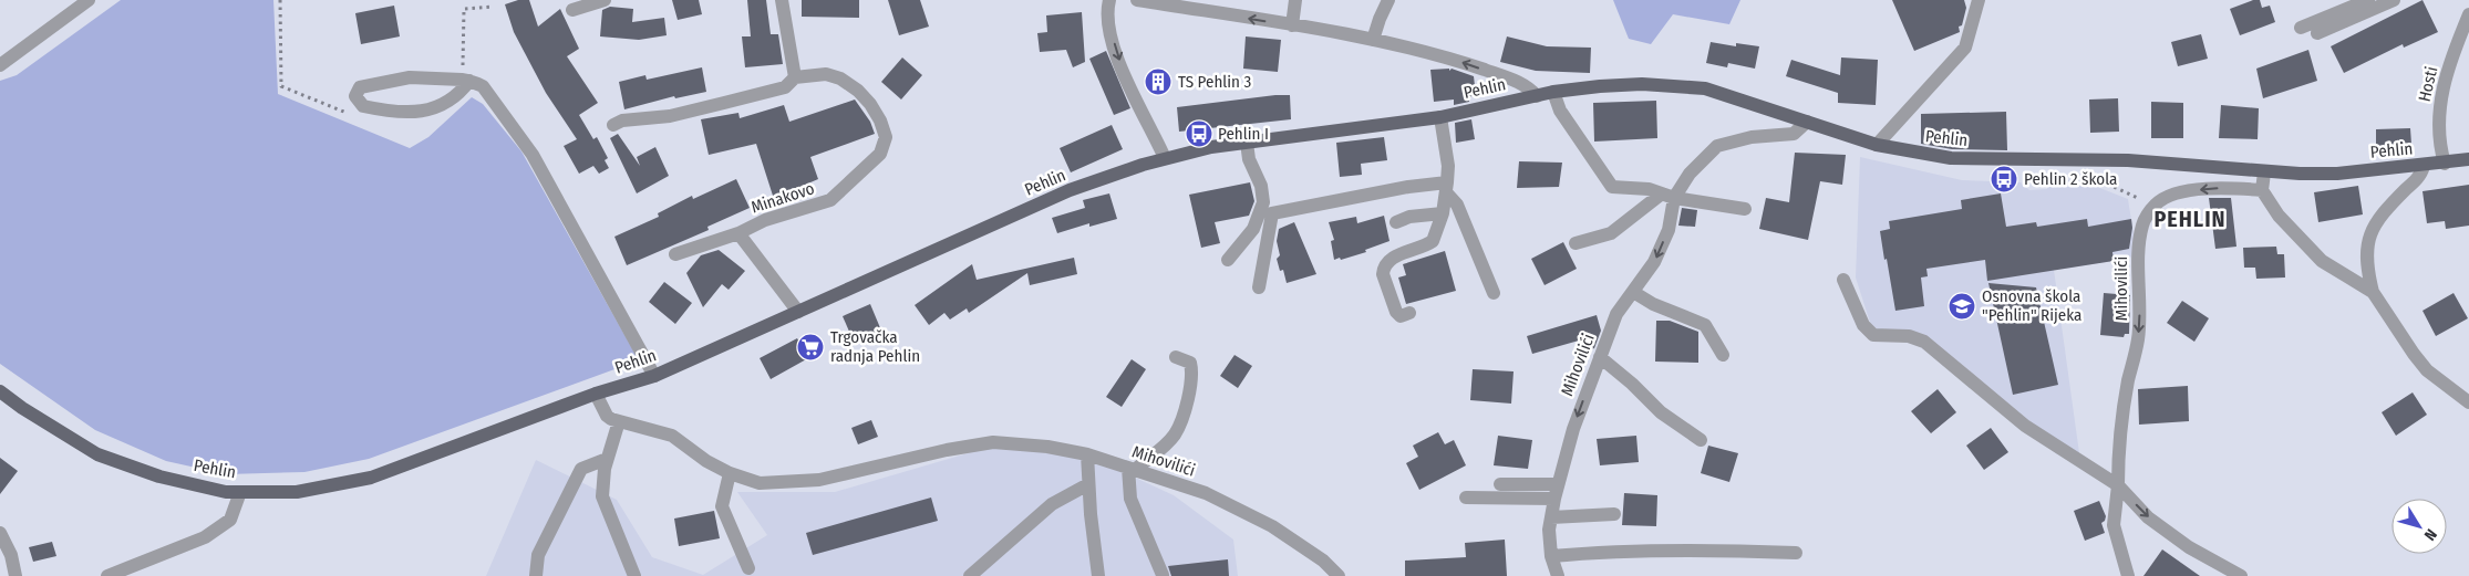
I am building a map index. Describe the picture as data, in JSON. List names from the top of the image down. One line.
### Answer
{"streets":{"main road":["Pehlin"],"street":["Hosti","Minakovo","Mihovilići"]},"crossings":[["Hosti","Pehlin"],["Pehlin","Minakovo"],["Pehlin","Mihovilići"]],"one_way":["Mihovilići"],"districts":["PEHLIN"],"places":{"building":["TS Pehlin 3"],"bus stop":["Pehlin I","Pehlin 2 škola"],"school or university":["Osnovna škola \"Pehlin\" Rijeka"],"supermarket":["Trgovačka radnja Pehlin"]},"north":"bottom right"}
